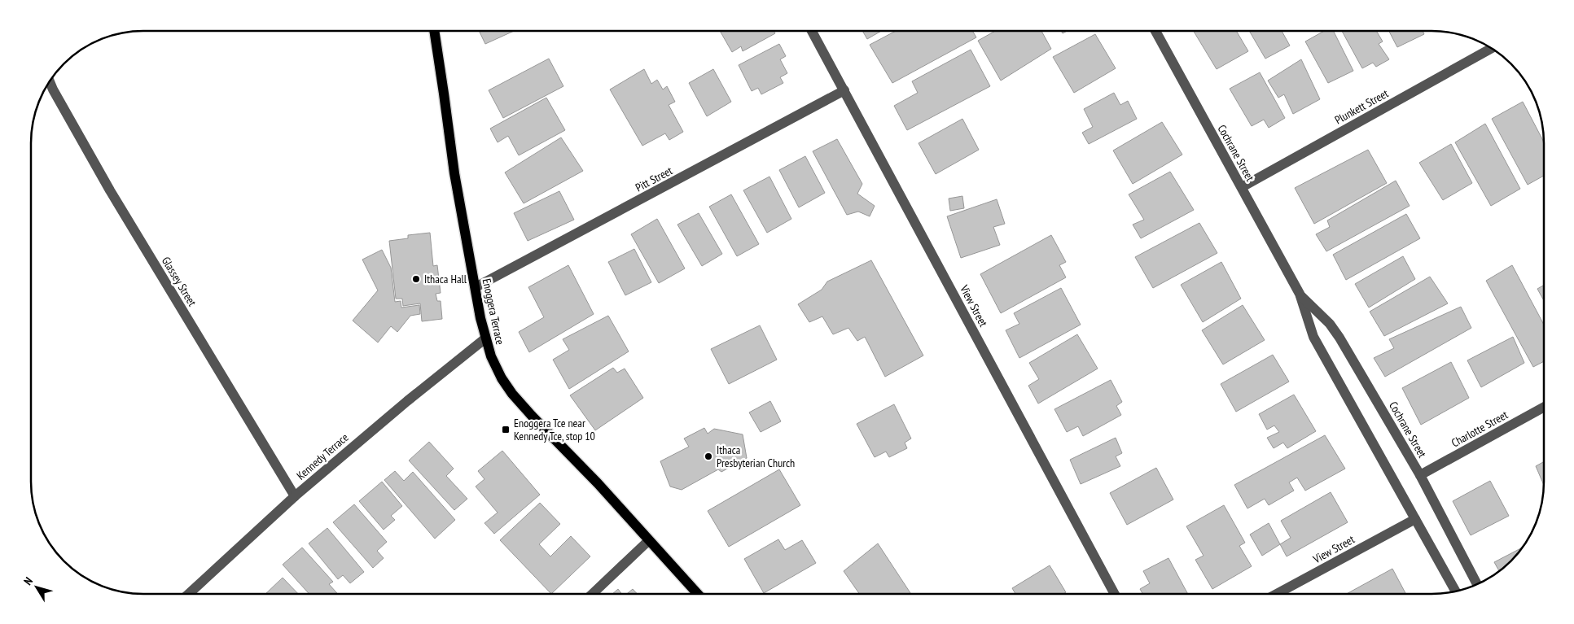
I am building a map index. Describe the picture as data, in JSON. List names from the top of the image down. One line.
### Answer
{"streets":{"main road":["Enoggera Terrace"],"street":["Plunkett Street","Cochrane Street","Pitt Street","Glassey Street","View Street","Charlotte Street","Kennedy Terrace"]},"crossings":[["Plunkett Street","Cochrane Street"],["Cochrane Street","View Street"],["Cochrane Street","Charlotte Street"],["Pitt Street","View Street"],["Pitt Street","Enoggera Terrace"],["Glassey Street","Kennedy Terrace"],["Enoggera Terrace","Kennedy Terrace"]],"places":{"other":["Ithaca Hall","Ithaca Presbyterian Church"],"transit":["Enoggera Tce near Kennedy Tce, stop 10"]},"north":"top left"}
